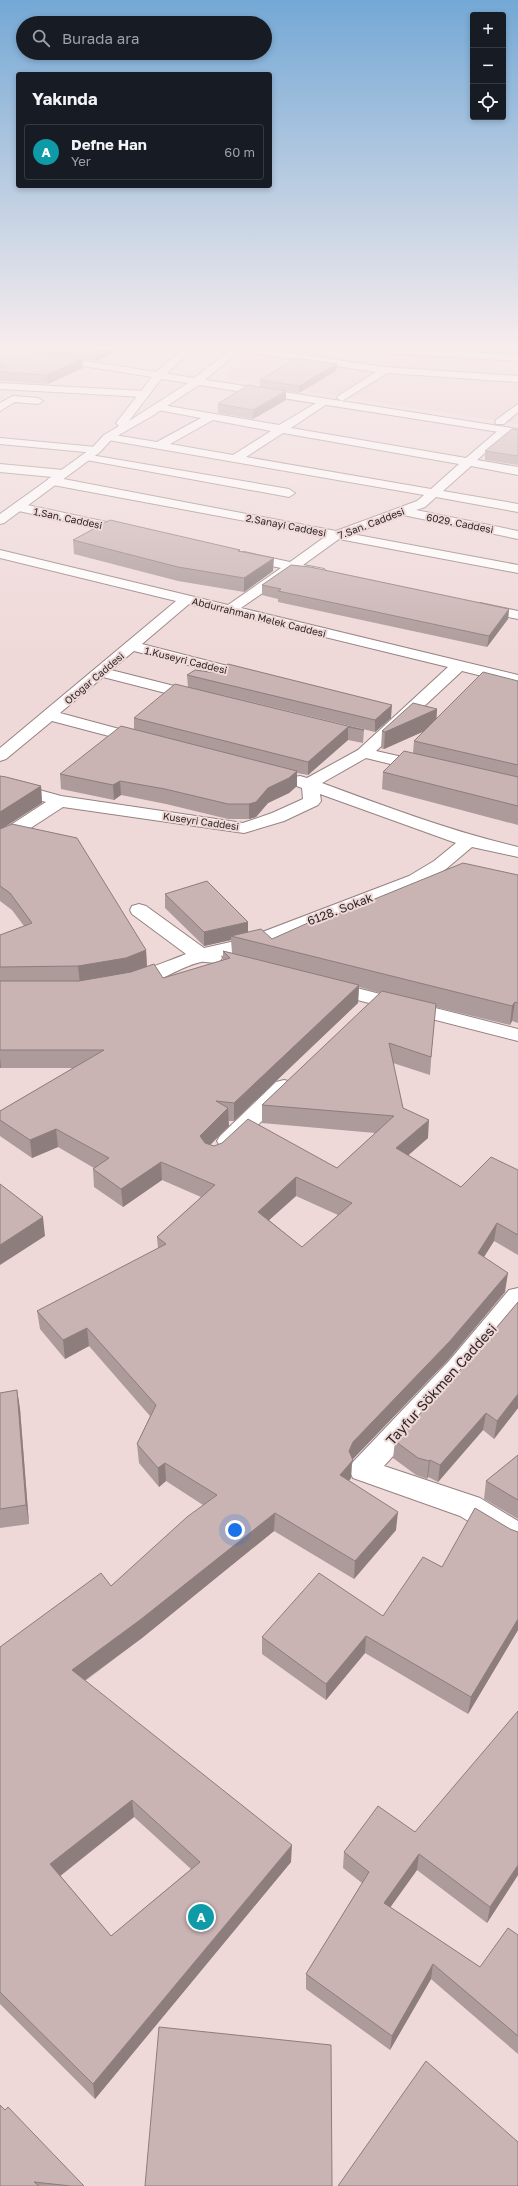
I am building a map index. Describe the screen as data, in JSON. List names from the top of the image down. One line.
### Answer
{"streets":{"street":["1.San. Caddesi","7.San. Caddesi","6029. Caddesi","2.Sanayi Caddesi","Abdurrahman Melek Caddesi","1.Kuseyri Caddesi","Otogar Caddesi","Kuseyri Caddesi","6128. Sokak","Tayfur Sökmen Caddesi"]},"crossings":[["7.San. Caddesi","6029. Caddesi"],["7.San. Caddesi","2.Sanayi Caddesi"],["7.San. Caddesi","Abdurrahman Melek Caddesi"],["Abdurrahman Melek Caddesi","Otogar Caddesi"],["1.Kuseyri Caddesi","Otogar Caddesi"]],"page":{"map_buttons":["+","−"],"search":"Burada ara","heading":"Yakında","list":[{"mark":"A","name":"Defne Han","note":"Yer","value":"60 m"}],"pins":"A"}}
